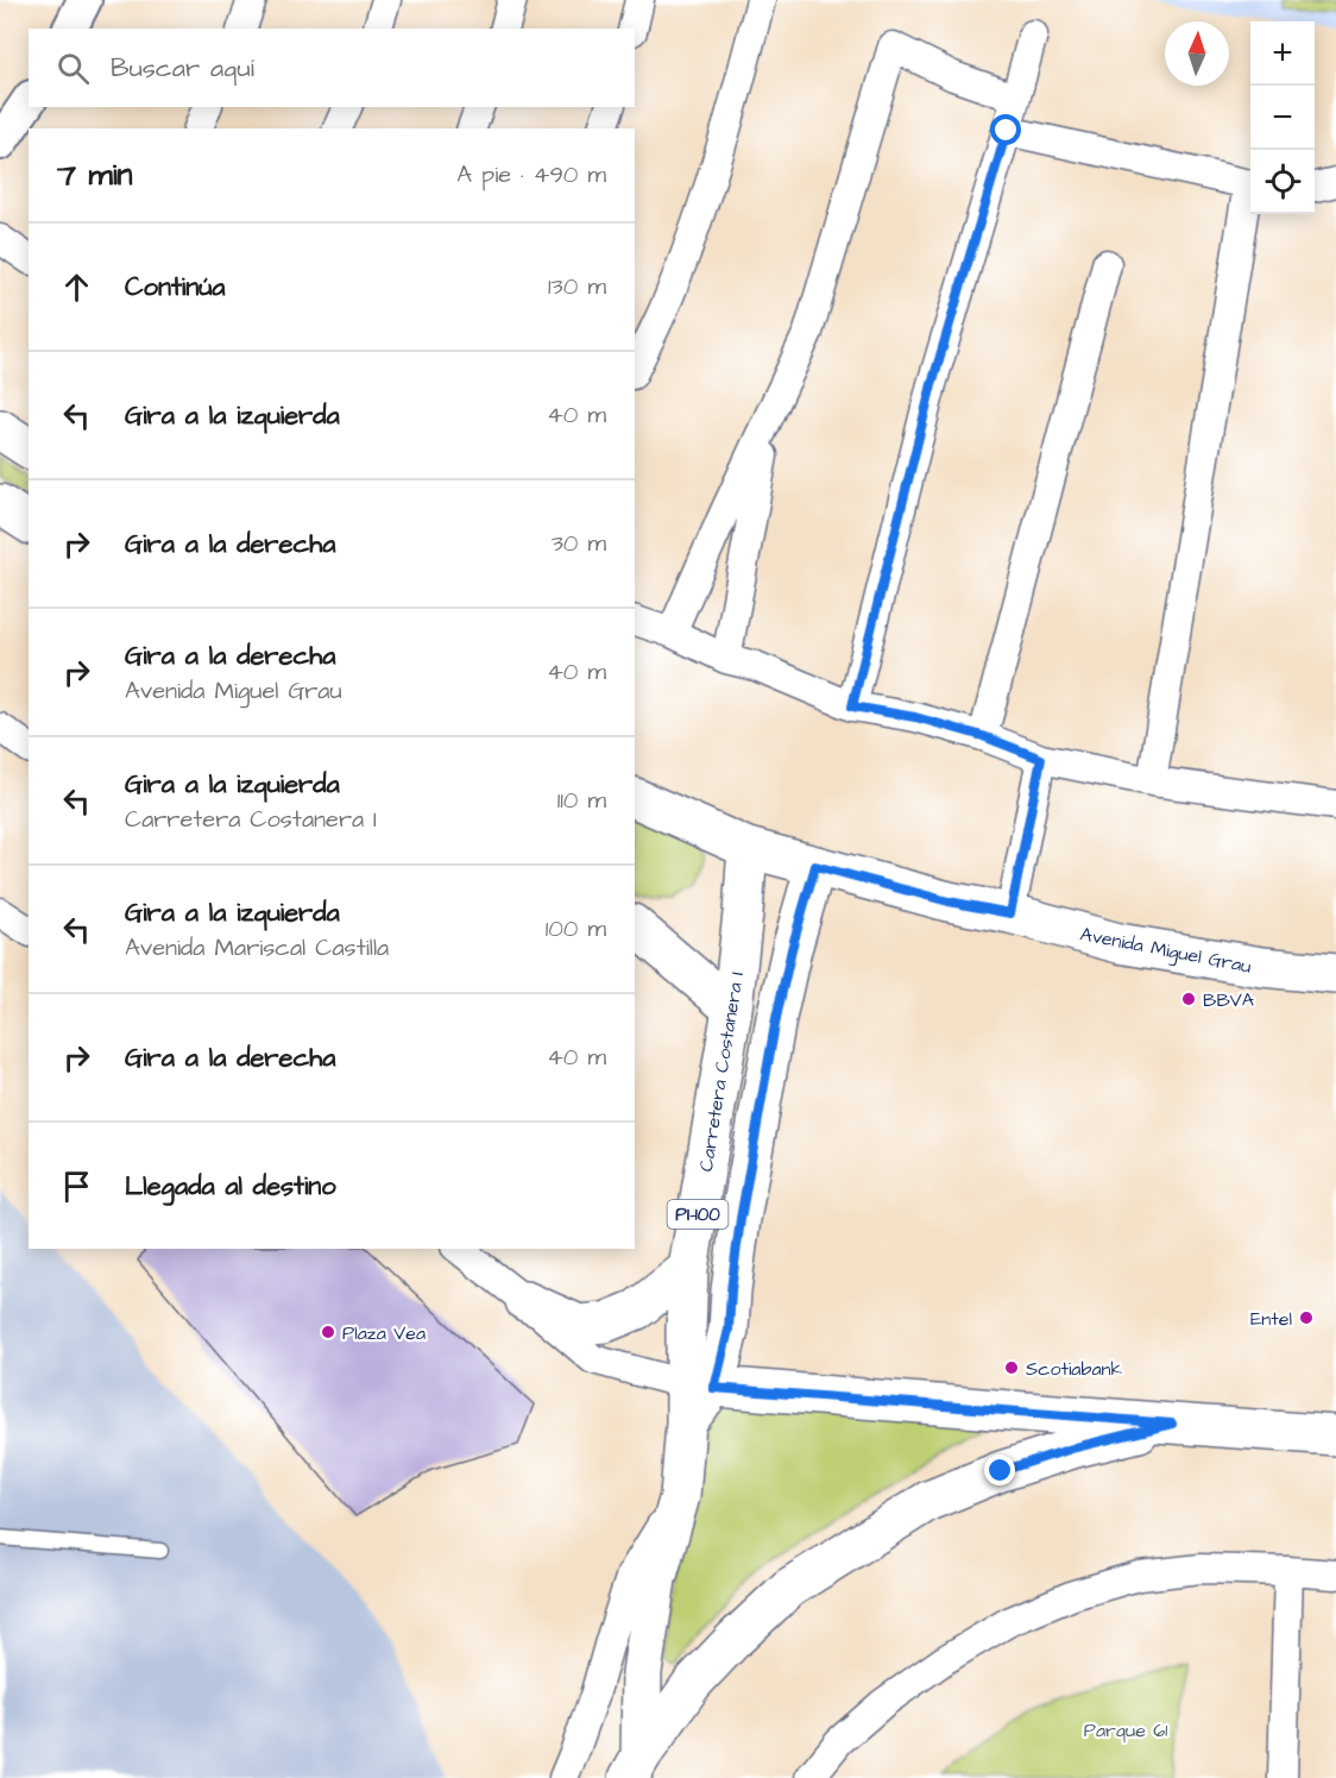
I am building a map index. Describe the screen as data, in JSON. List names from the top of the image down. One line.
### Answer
{"streets":{"main road":["Avenida Miguel Grau","Carretera Costanera I","PI-100"]},"crossings":[["Avenida Miguel Grau","Carretera Costanera I"]],"parks":["Parque 61"],"places":["BBVA","Entel","Plaza Vea","Scotiabank"],"north":"top","page":{"map_buttons":["+","−"],"search":"Buscar aquí","heading":["7 min","A pie · 490 m"],"list":[["Continúa","130 m"],["Gira a la izquierda","40 m"],["Gira a la derecha","30 m"],["Gira a la derecha","Avenida Miguel Grau","40 m"],["Gira a la izquierda","Carretera Costanera I","110 m"],["Gira a la izquierda","Avenida Mariscal Castilla","100 m"],["Gira a la derecha","40 m"],"Llegada al destino"]}}
